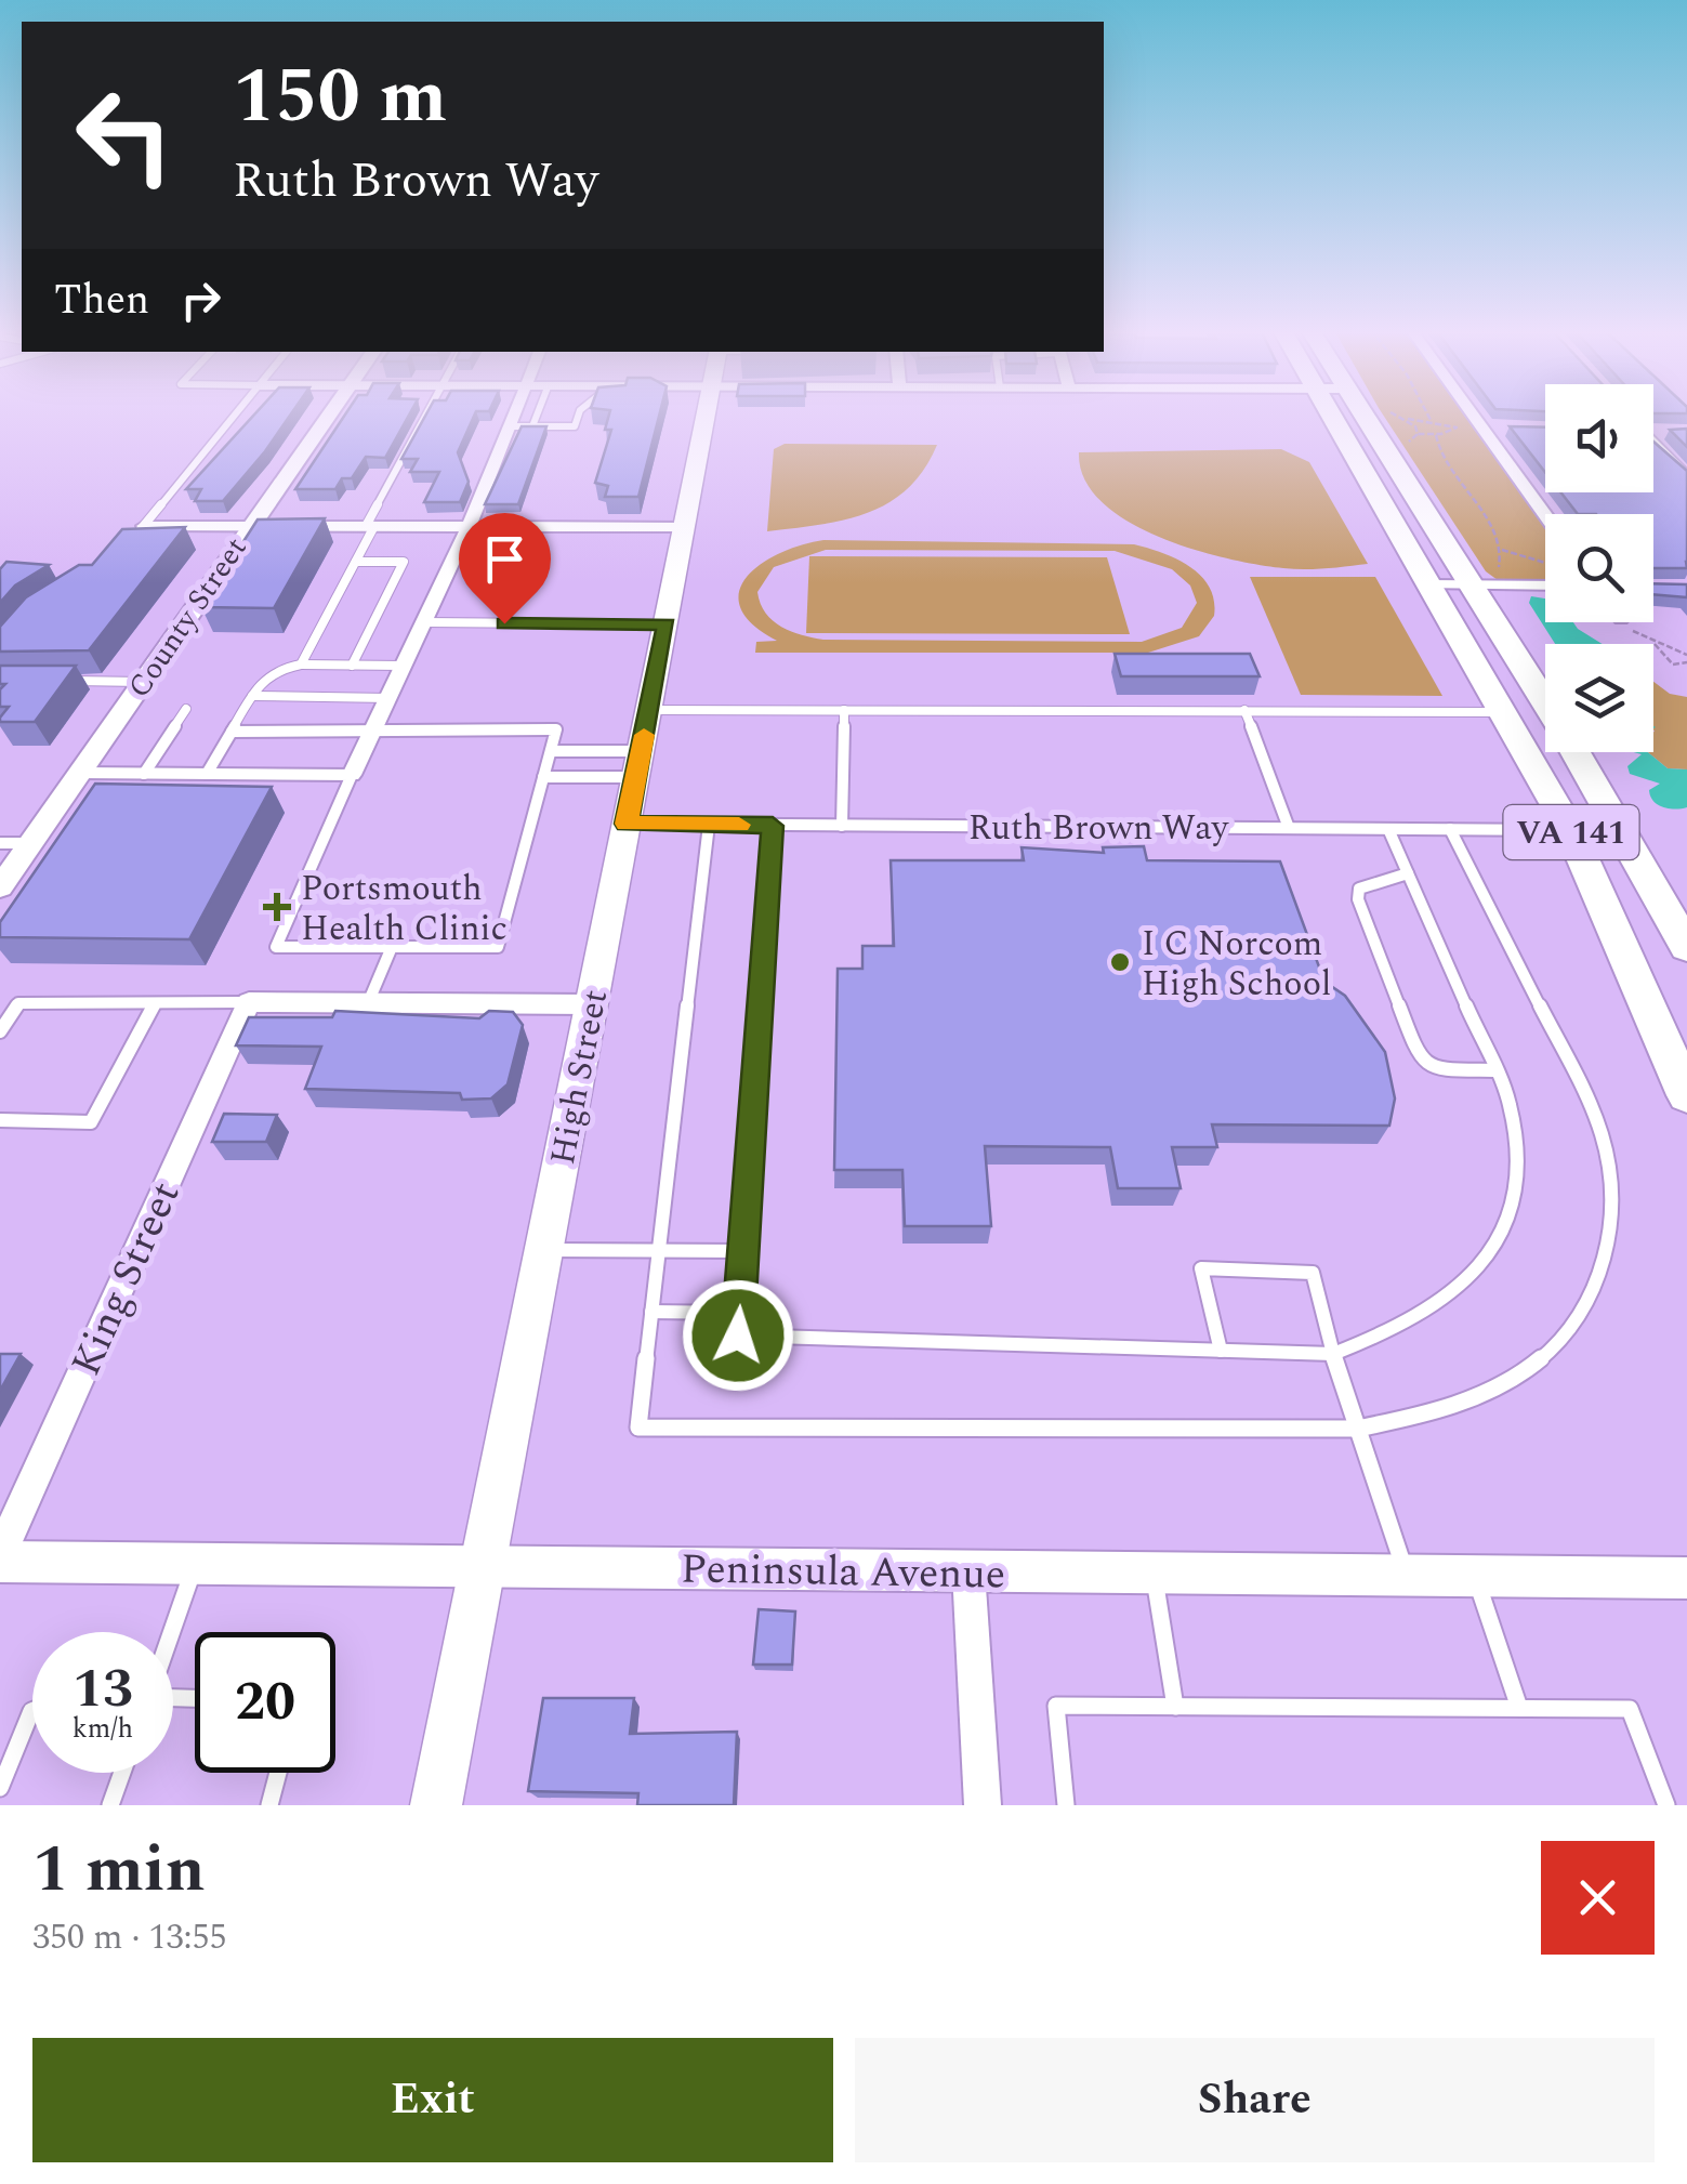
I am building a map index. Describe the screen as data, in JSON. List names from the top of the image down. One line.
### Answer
{"streets":{"main road":["VA 141","High Street"],"street":["County Street","King Street","Peninsula Avenue"],"lane":["Ruth Brown Way"]},"crossings":[["Ruth Brown Way","VA 141"],["Ruth Brown Way","High Street"],["High Street","Peninsula Avenue"],["King Street","Peninsula Avenue"]],"places":{"health":["Portsmouth Health Clinic"],"other":["I C Norcom High School"]},"page":{"turn":["150 m","Ruth Brown Way"],"then":"Then","speed":"13 km/h","limit":"20","heading":["1 min","350 m · 13:55"],"buttons":["Exit","Share"]}}
